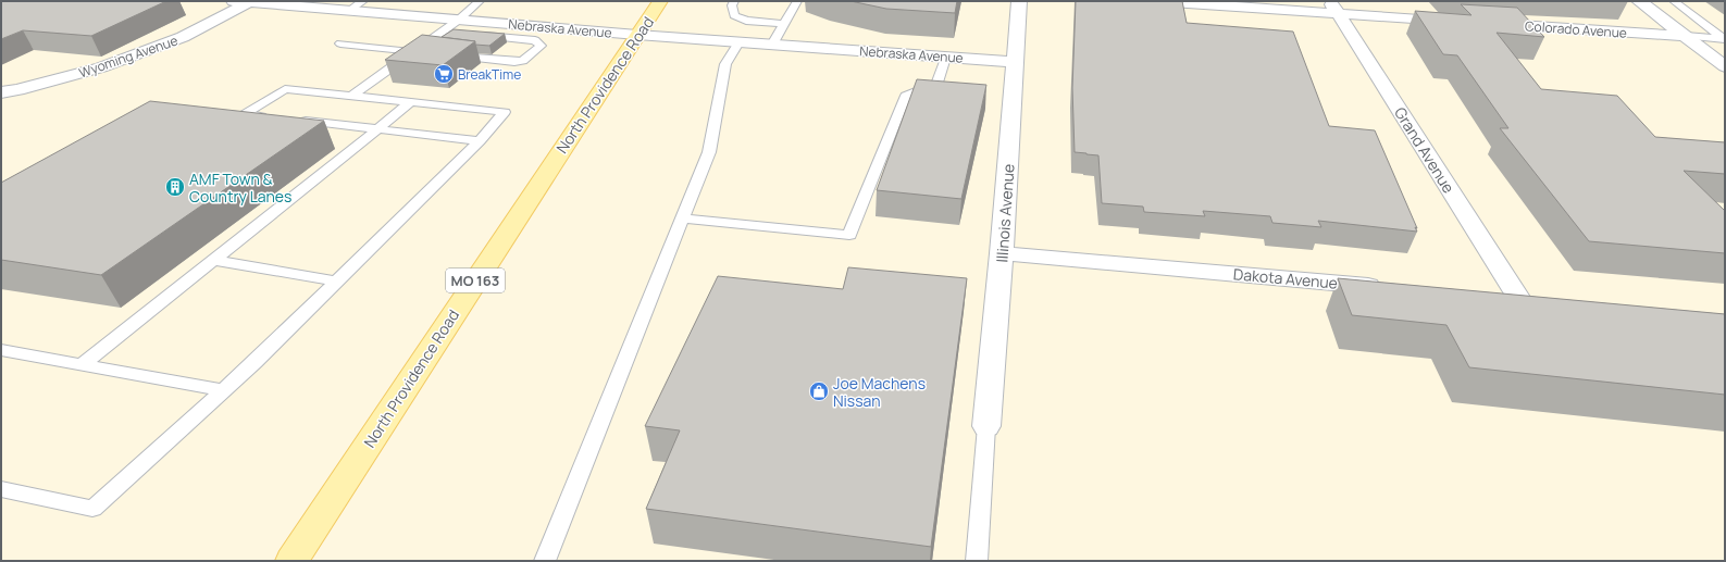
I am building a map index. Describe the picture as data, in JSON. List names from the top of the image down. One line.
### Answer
{"streets":{"main road":["North Providence Road","MO 163"],"street":["Nebraska Avenue","Colorado Avenue","Wyoming Avenue","Grand Avenue","Illinois Avenue","Dakota Avenue"]},"crossings":[["Nebraska Avenue","Wyoming Avenue"],["Nebraska Avenue","North Providence Road"],["Nebraska Avenue","Illinois Avenue"],["Illinois Avenue","Dakota Avenue"]],"places":{"supermarket":["BreakTime"],"building":["AMF Town & Country Lanes"],"shop":["Joe Machens Nissan"]}}
